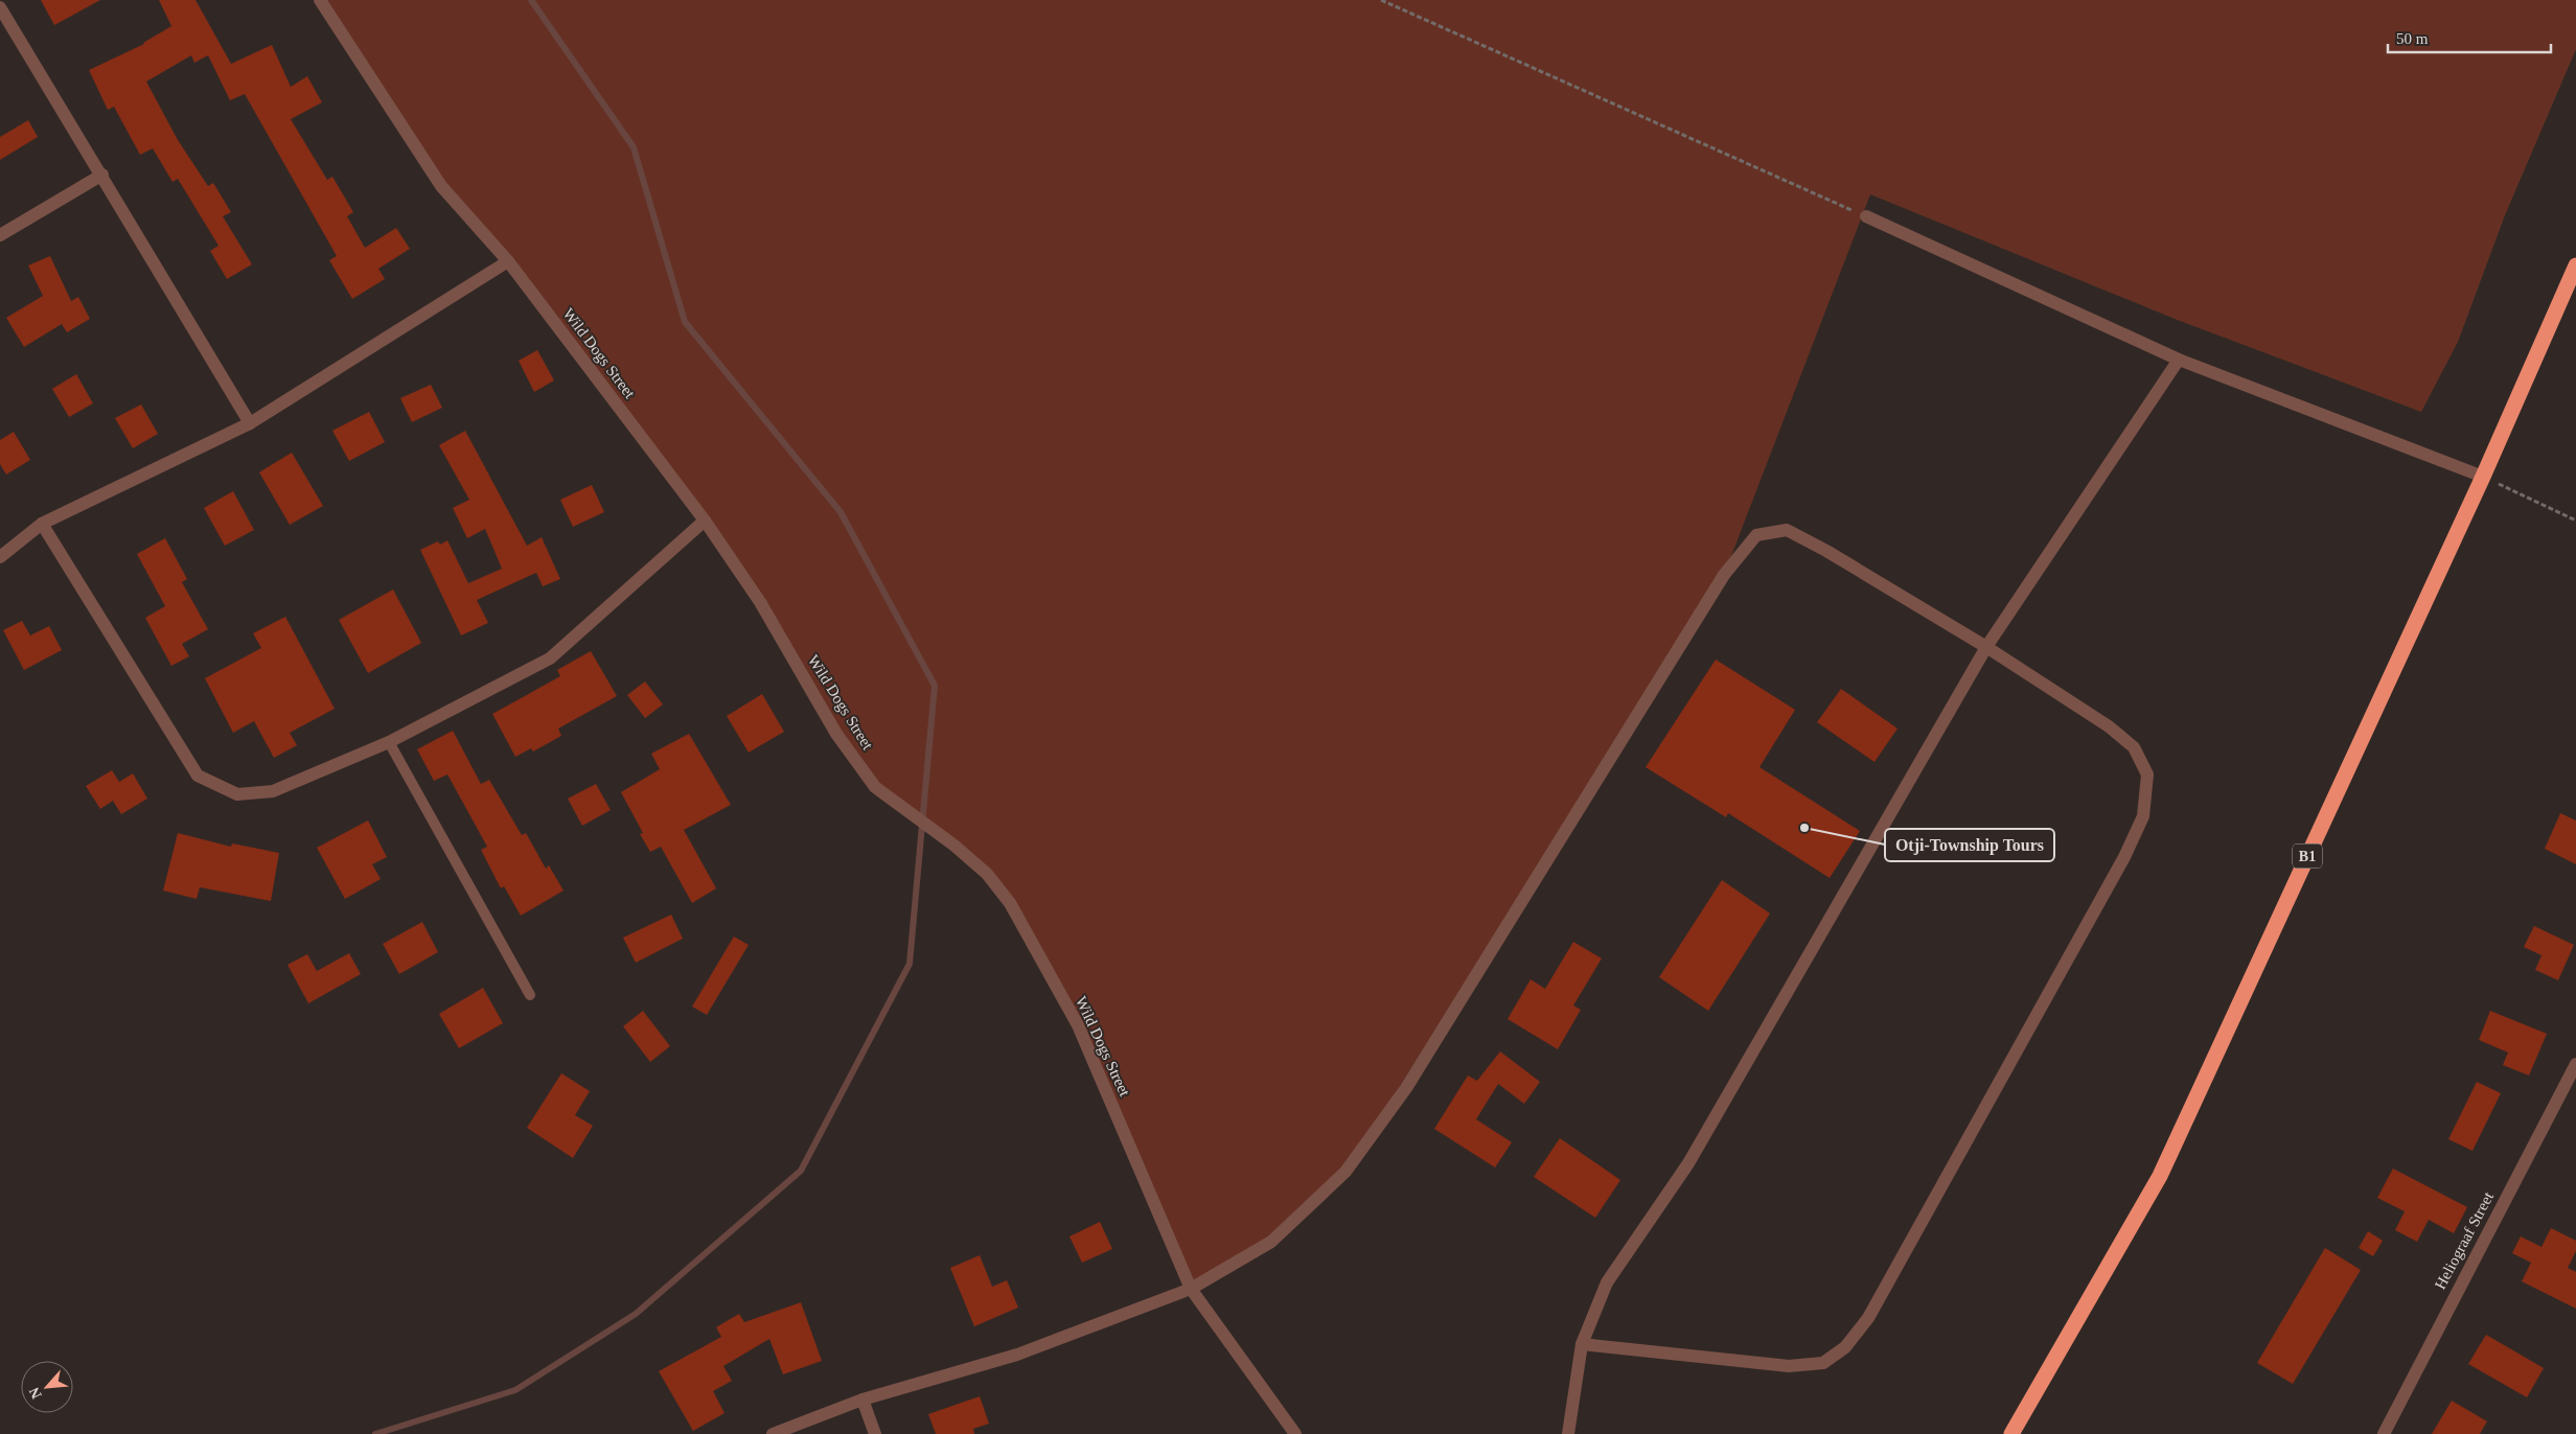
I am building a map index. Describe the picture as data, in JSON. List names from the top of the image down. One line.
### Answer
{"streets":{"highway":["B1"],"street":["Wild Dogs Street","Heliograaf Street"]},"places":["Otji-Township Tours"],"scale_bar":"50 m","north":"bottom left"}
